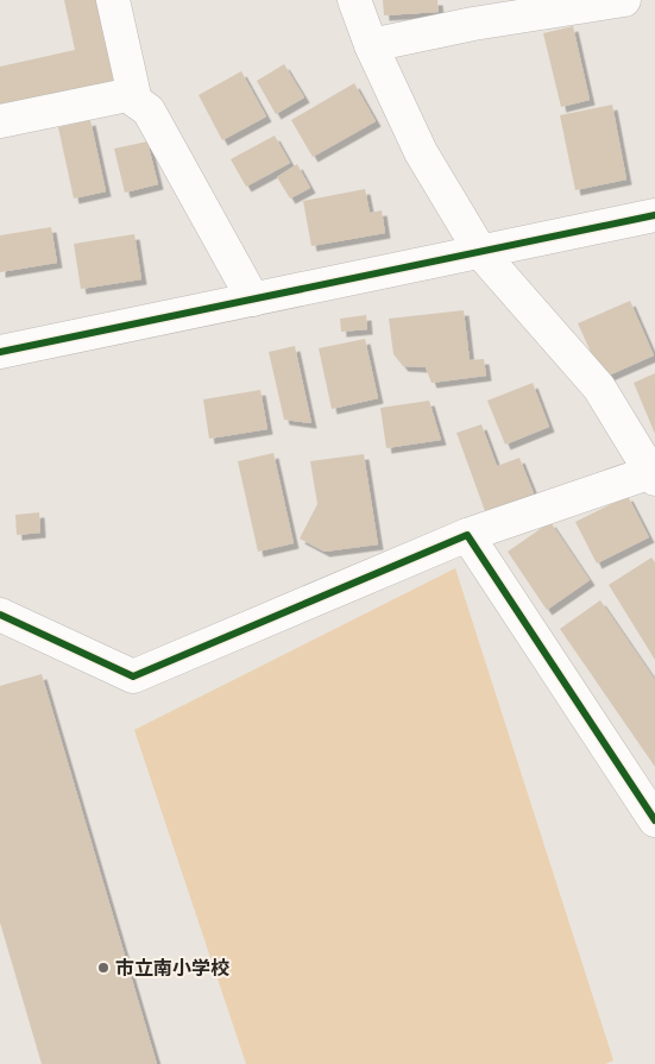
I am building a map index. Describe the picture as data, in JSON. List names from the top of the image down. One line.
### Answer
{"places":["市立南小学校"]}
